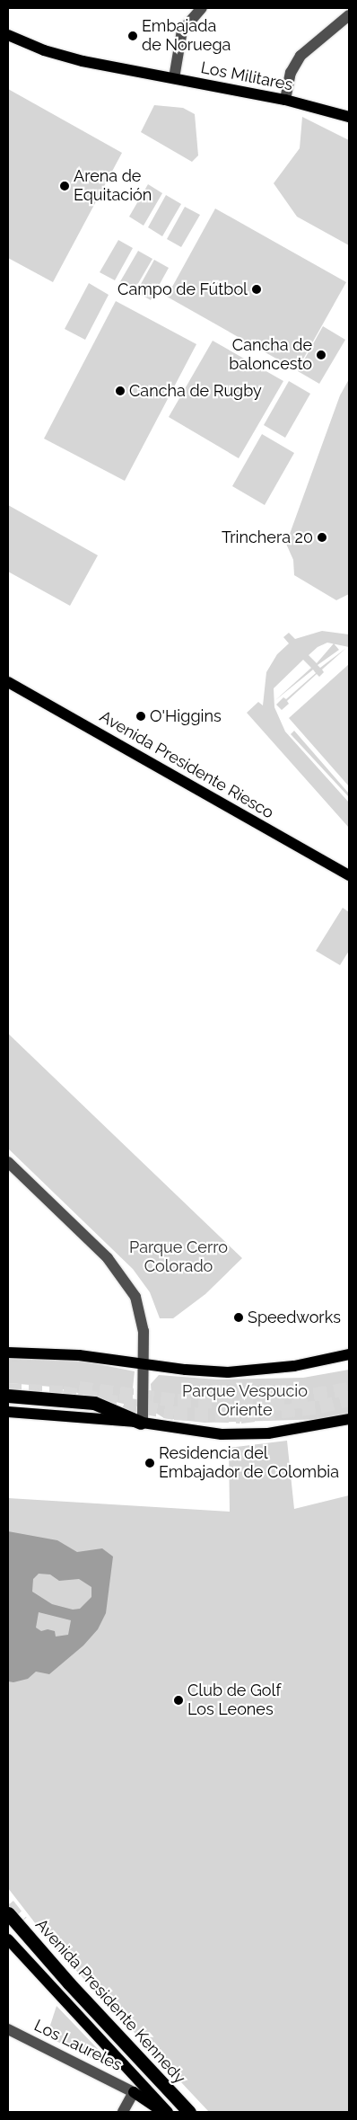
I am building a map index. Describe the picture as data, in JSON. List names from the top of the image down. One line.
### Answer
{"streets":{"highway":["Avenida Presidente Kennedy"],"main road":["Los Militares","Avenida Presidente Riesco"],"street":["Los Laureles"]},"parks":["Parque Cerro Colorado","Parque Vespucio Oriente"],"places":["Embajada de Noruega","Arena de Equitación","Campo de Fútbol","Cancha de baloncesto","Cancha de Rugby","Trinchera 20","O'Higgins","Speedworks","Residencia del Embajador de Colombia","Club de Golf Los Leones"]}
